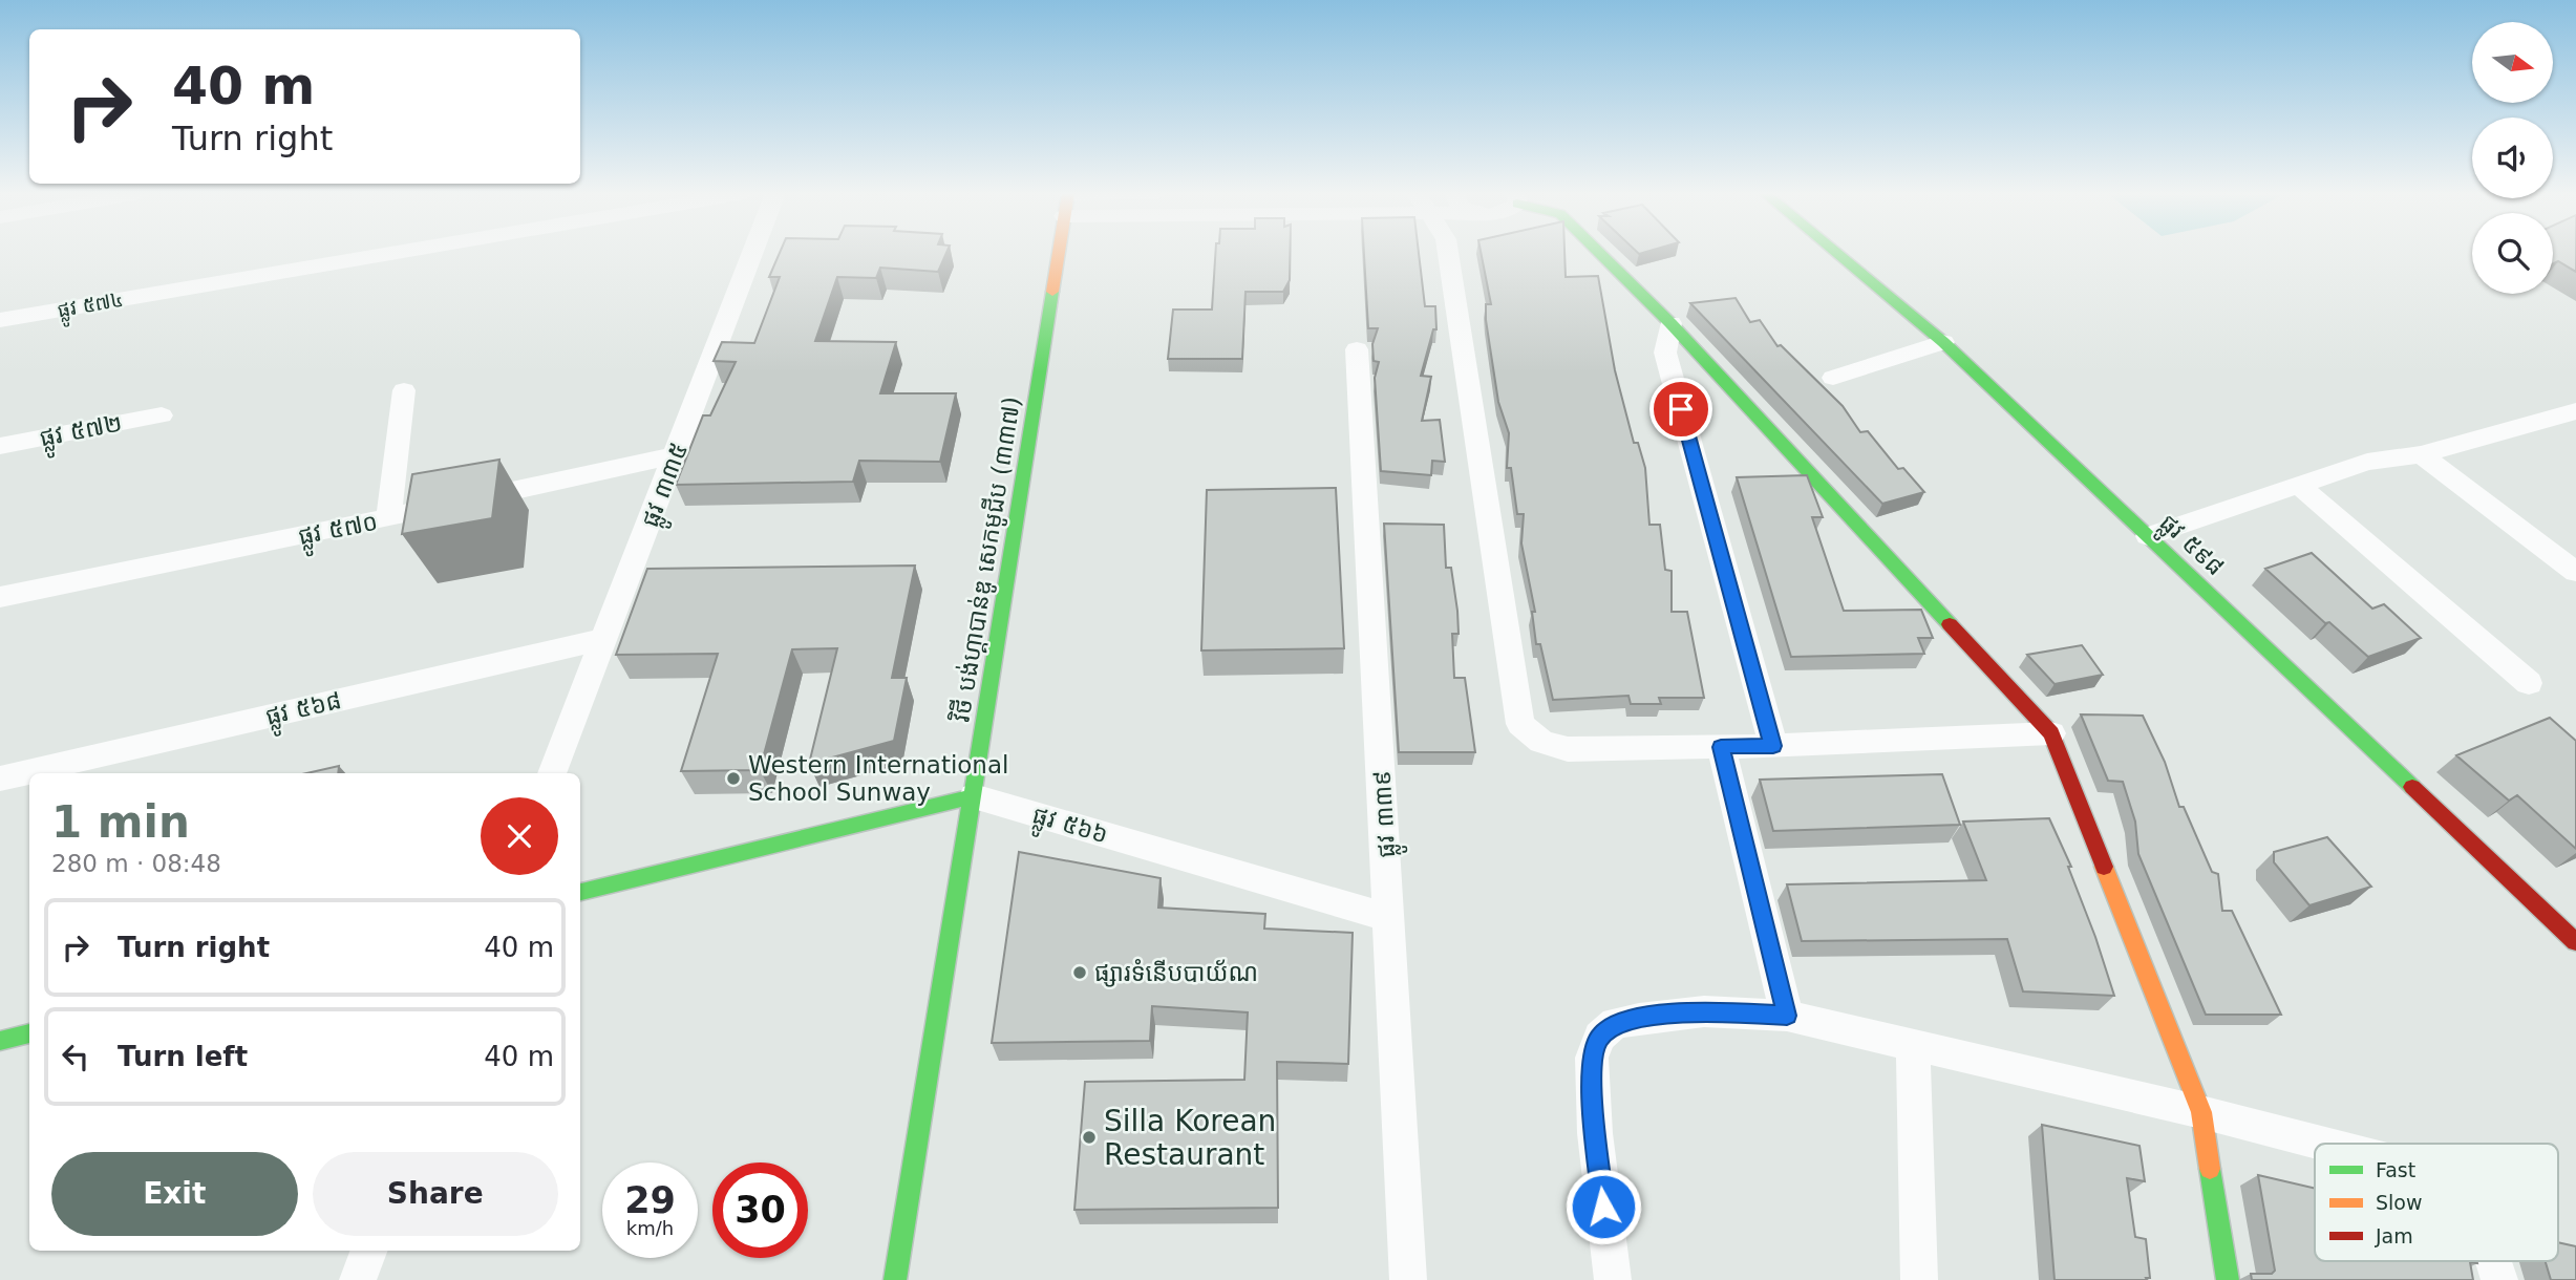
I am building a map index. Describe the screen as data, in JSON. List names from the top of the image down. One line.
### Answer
{"streets":{"street":["ផ្លូវ ៥៧៤","ផ្លូវ ៥៧២","ផ្លូវ ៣៣៥","ផ្លូវ ៥៧០","ផ្លូវ ៥៩៨","វិថី បង់ហ្គាបាន់ឌូ សេកមូជីប (៣៣៧)","ផ្លូវ ៥៦៨","ផ្លូវ ៣៣៩","ផ្លូវ ៥៦៦"]},"crossings":[["ផ្លូវ ៣៣៥","ផ្លូវ ៥៧០"],["ផ្លូវ ៣៣៥","ផ្លូវ ៥៦៨"],["វិថី បង់ហ្គាបាន់ឌូ សេកមូជីប (៣៣៧)","ផ្លូវ ៥៦៦"],["ផ្លូវ ៣៣៩","ផ្លូវ ៥៦៦"]],"places":["Western International School Sunway","ផ្សារទំនើបបាយ័ណ","Silla Korean Restaurant"],"legend":["Fast","Slow","Jam"],"north":"right","page":{"turn":["40 m","Turn right"],"heading":["1 min","280 m · 08:48"],"list":[{"name":"Turn right","value":"40 m"},{"name":"Turn left","value":"40 m"}],"buttons":["Exit","Share"],"speed":"29 km/h","limit":"30"}}
